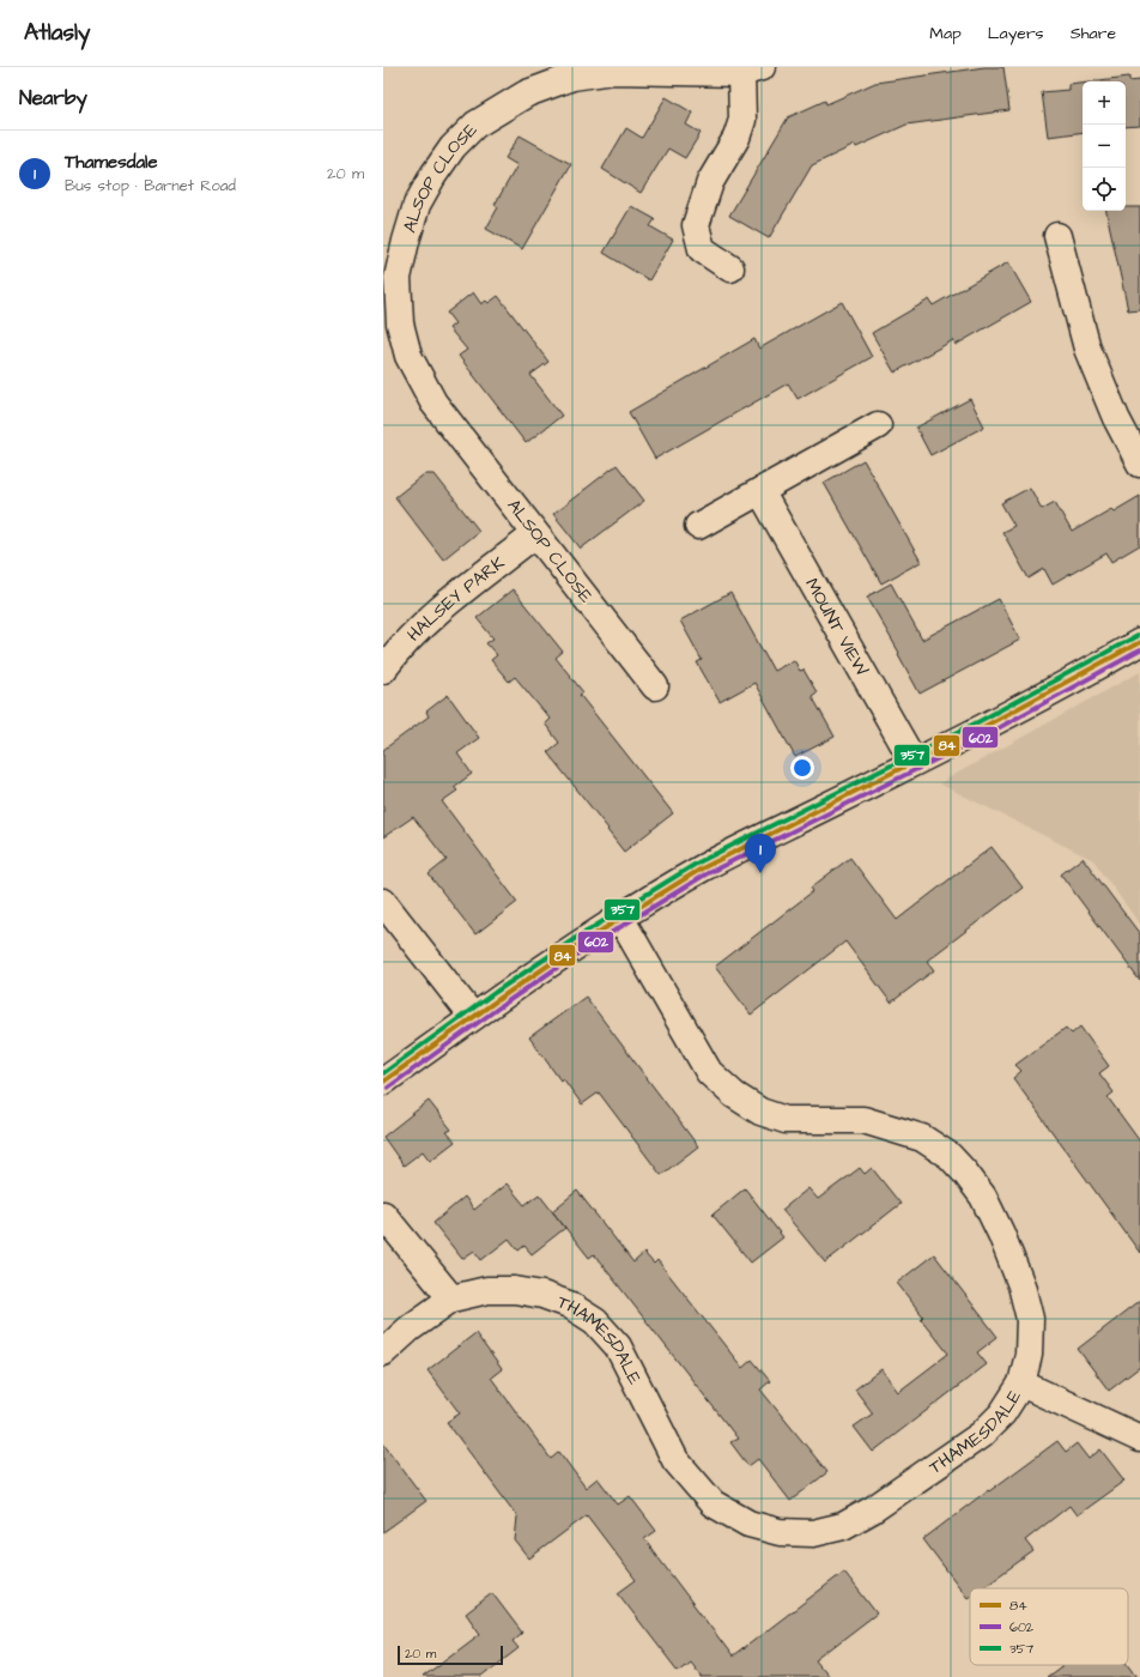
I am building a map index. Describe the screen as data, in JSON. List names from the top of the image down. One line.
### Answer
{"streets":{"street":["ALSOP CLOSE","HALSEY PARK","MOUNT VIEW","THAMESDALE"]},"crossings":[["ALSOP CLOSE","HALSEY PARK"]],"lines":["transit line 357","transit line 84","transit line 602"],"legend":["84","602","357"],"scale_bar":"20 m","page":{"header":"Atlasly","nav":["Map","Layers","Share"],"heading":"Nearby","map_buttons":["+","−"],"list":[{"mark":"1","name":"Thamesdale","note":"Bus stop · Barnet Road","value":"20 m"}],"pins":"1","scale":"20 m"}}
